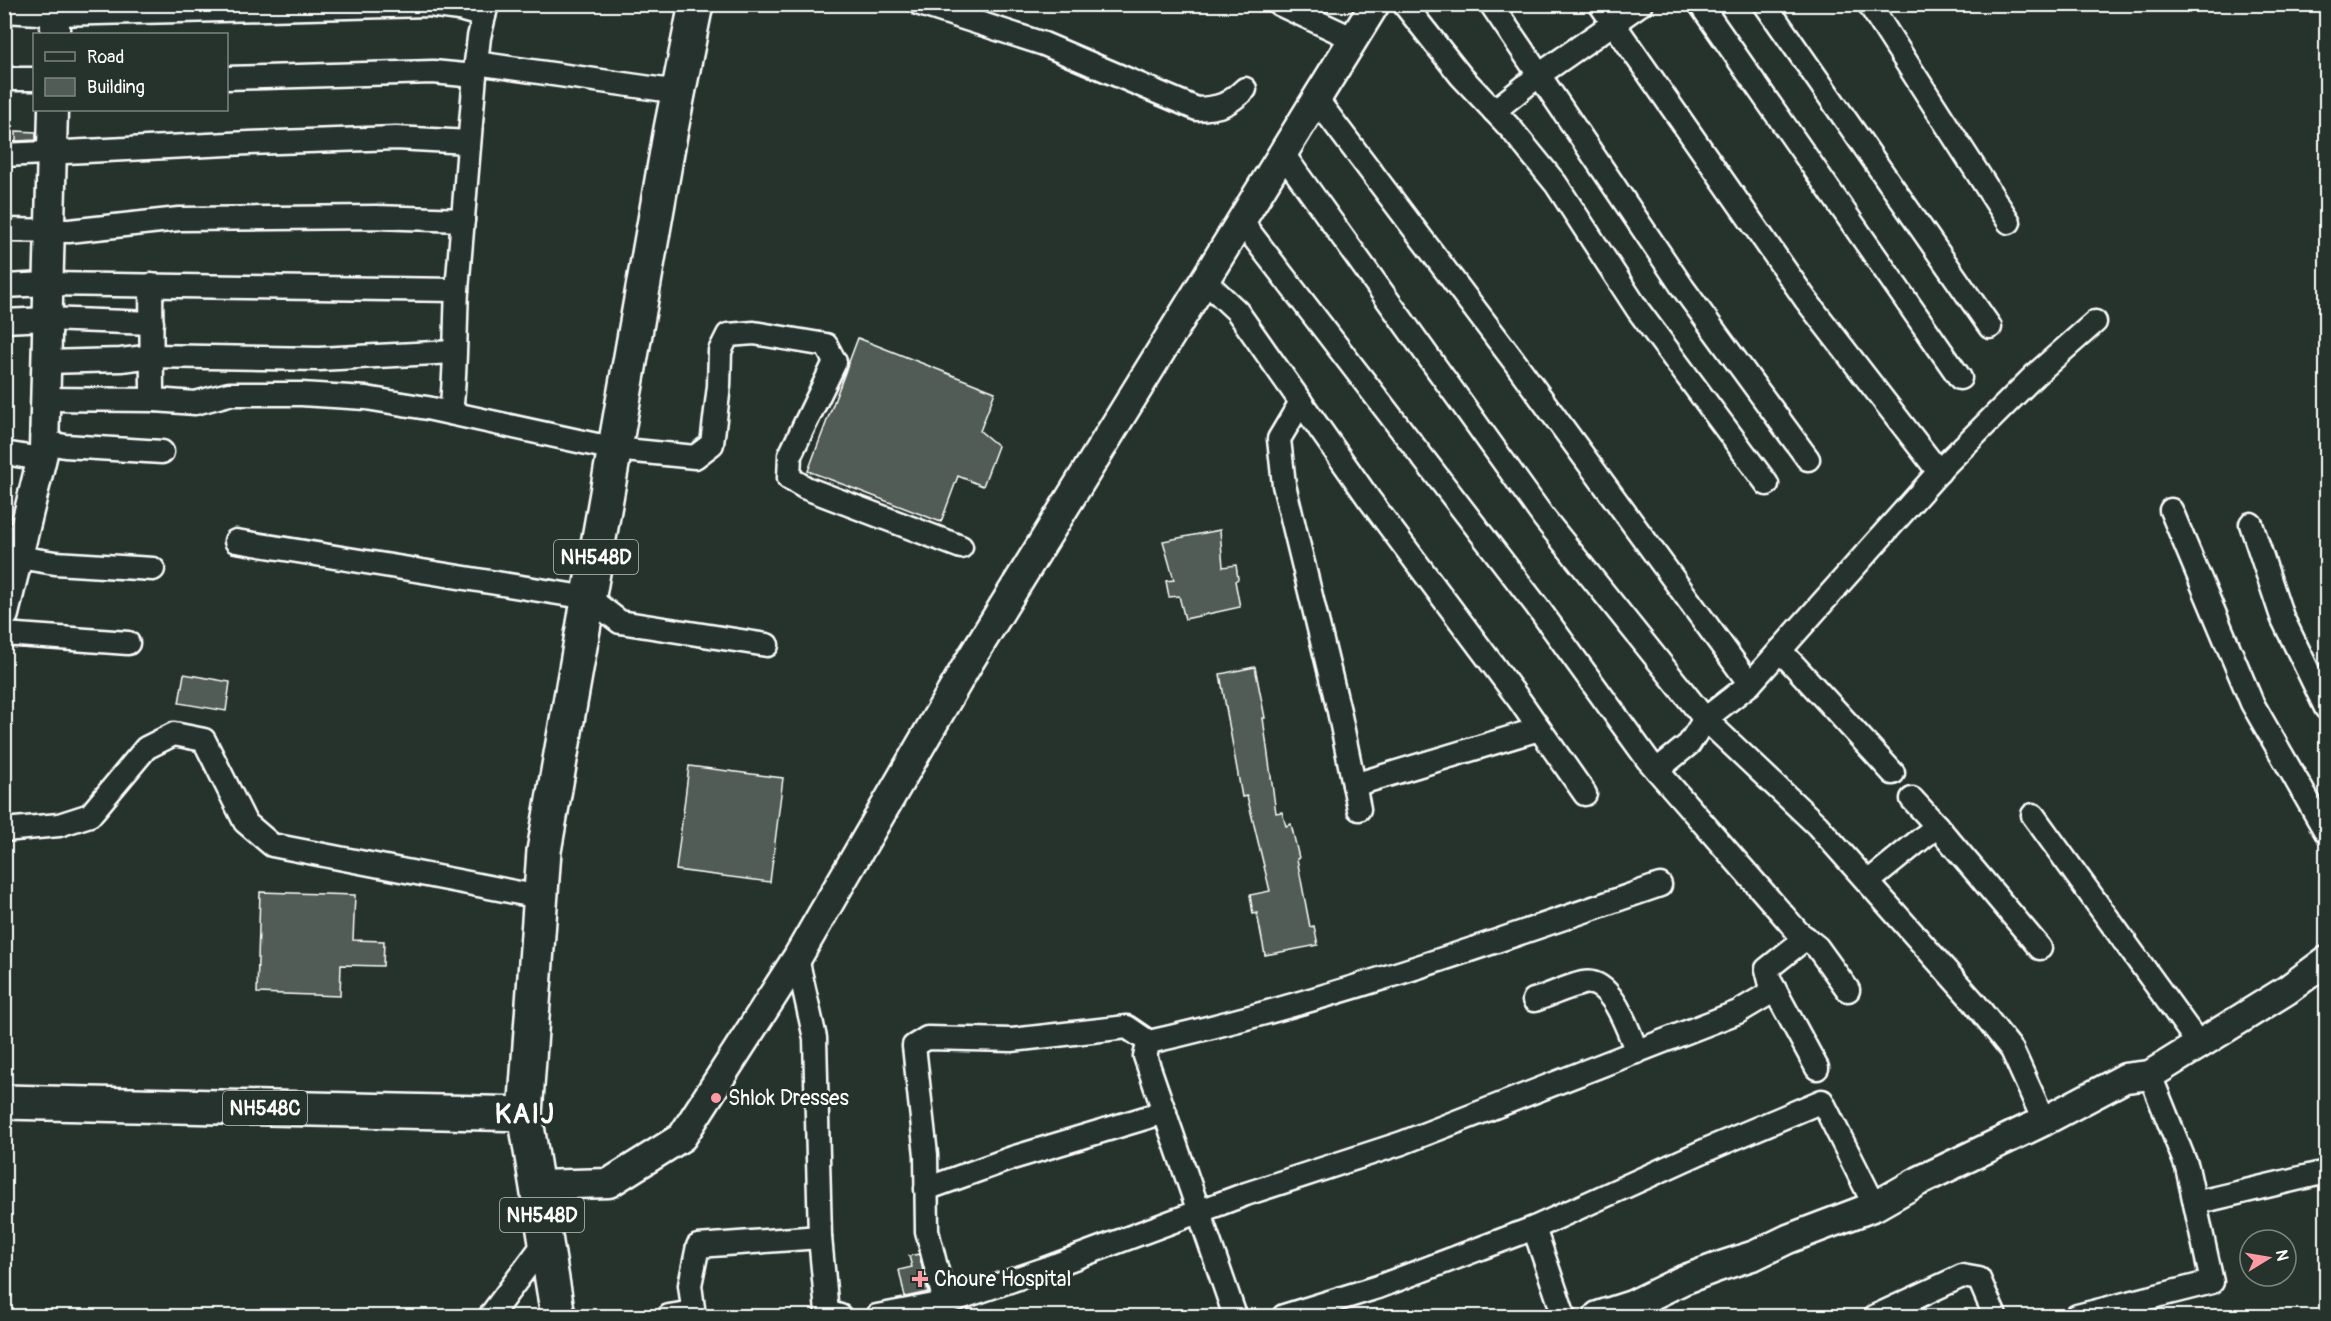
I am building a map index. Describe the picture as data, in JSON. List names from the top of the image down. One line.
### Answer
{"streets":{"highway":["NH548D","NH548C"]},"crossings":[["NH548D","NH548C"]],"districts":["KAIJ"],"places":{"other":["Shlok Dresses"],"health":["Choure Hospital"]},"legend":["Road","Building"],"north":"right"}
